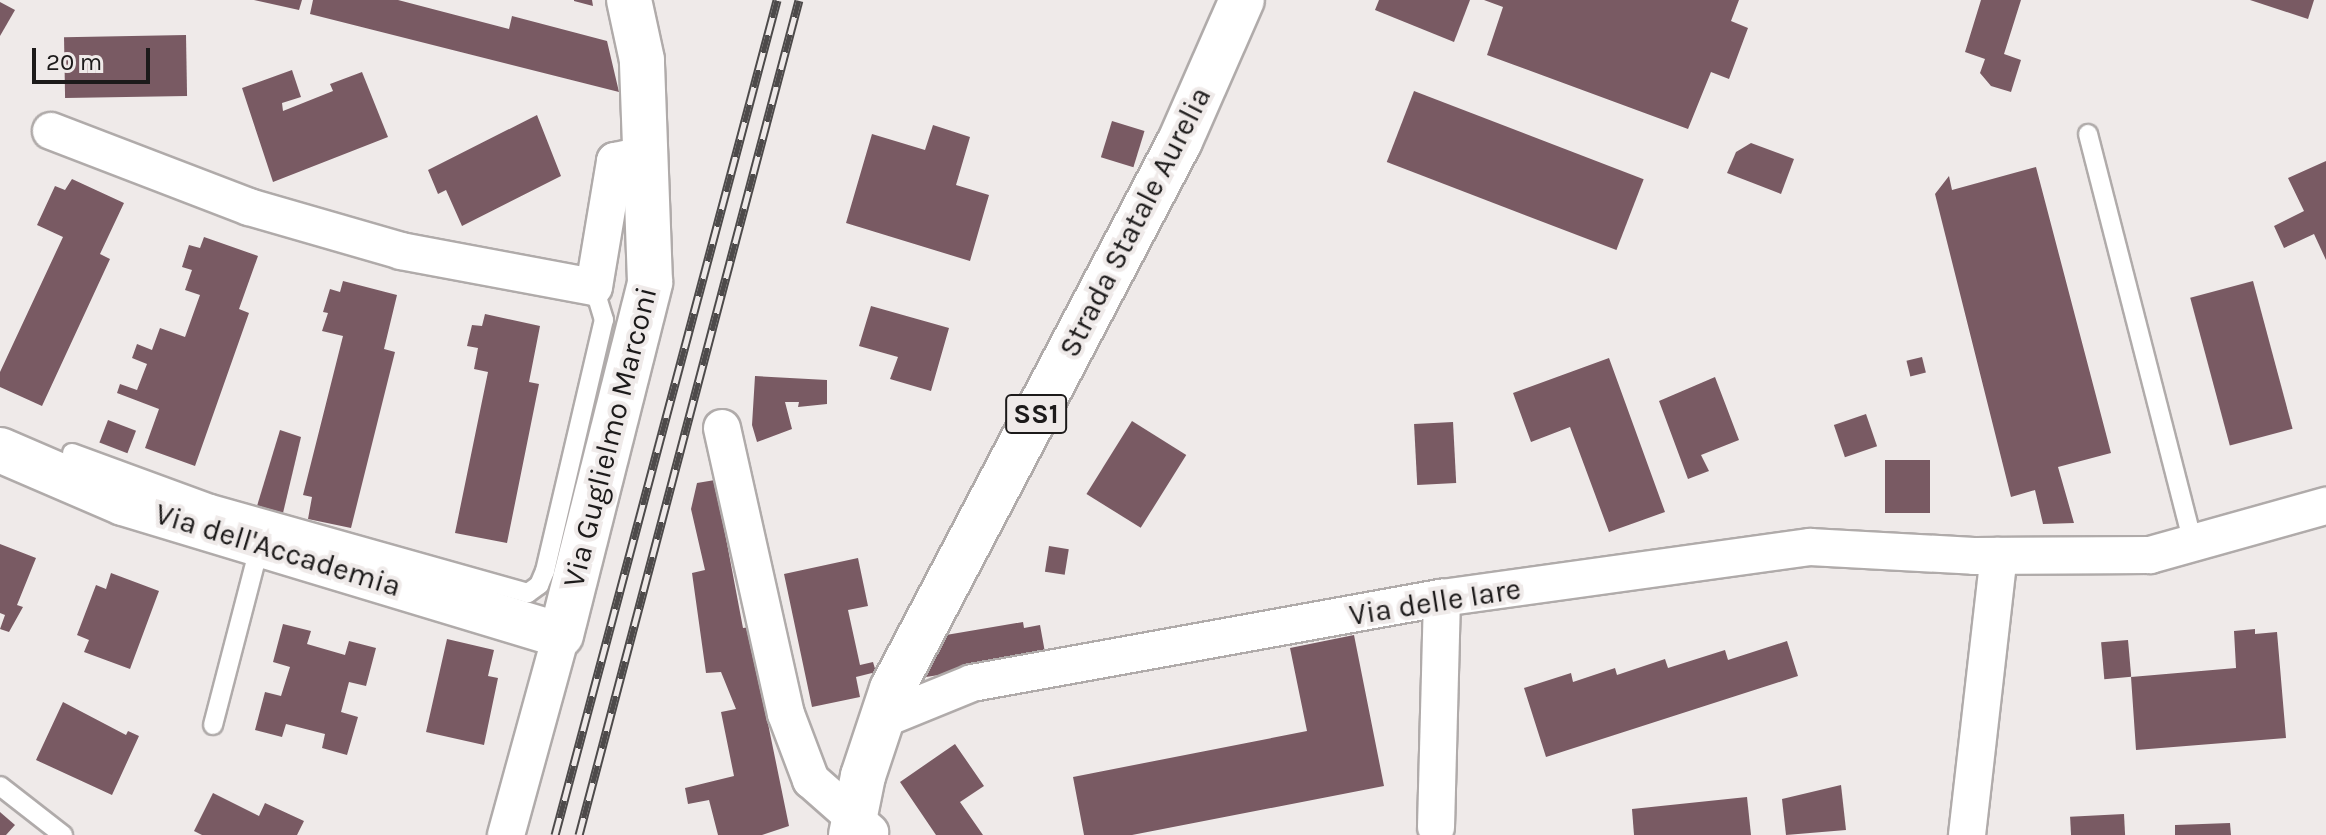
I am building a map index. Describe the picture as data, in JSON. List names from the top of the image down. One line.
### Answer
{"streets":{"street":["Strada Statale Aurelia","SS1","Via Guglielmo Marconi","Via dell'Accademia","Via delle Iare"]},"crossings":[["Strada Statale Aurelia","Via delle Iare"],["Via Guglielmo Marconi","Via dell'Accademia"]],"scale_bar":"20 m"}
